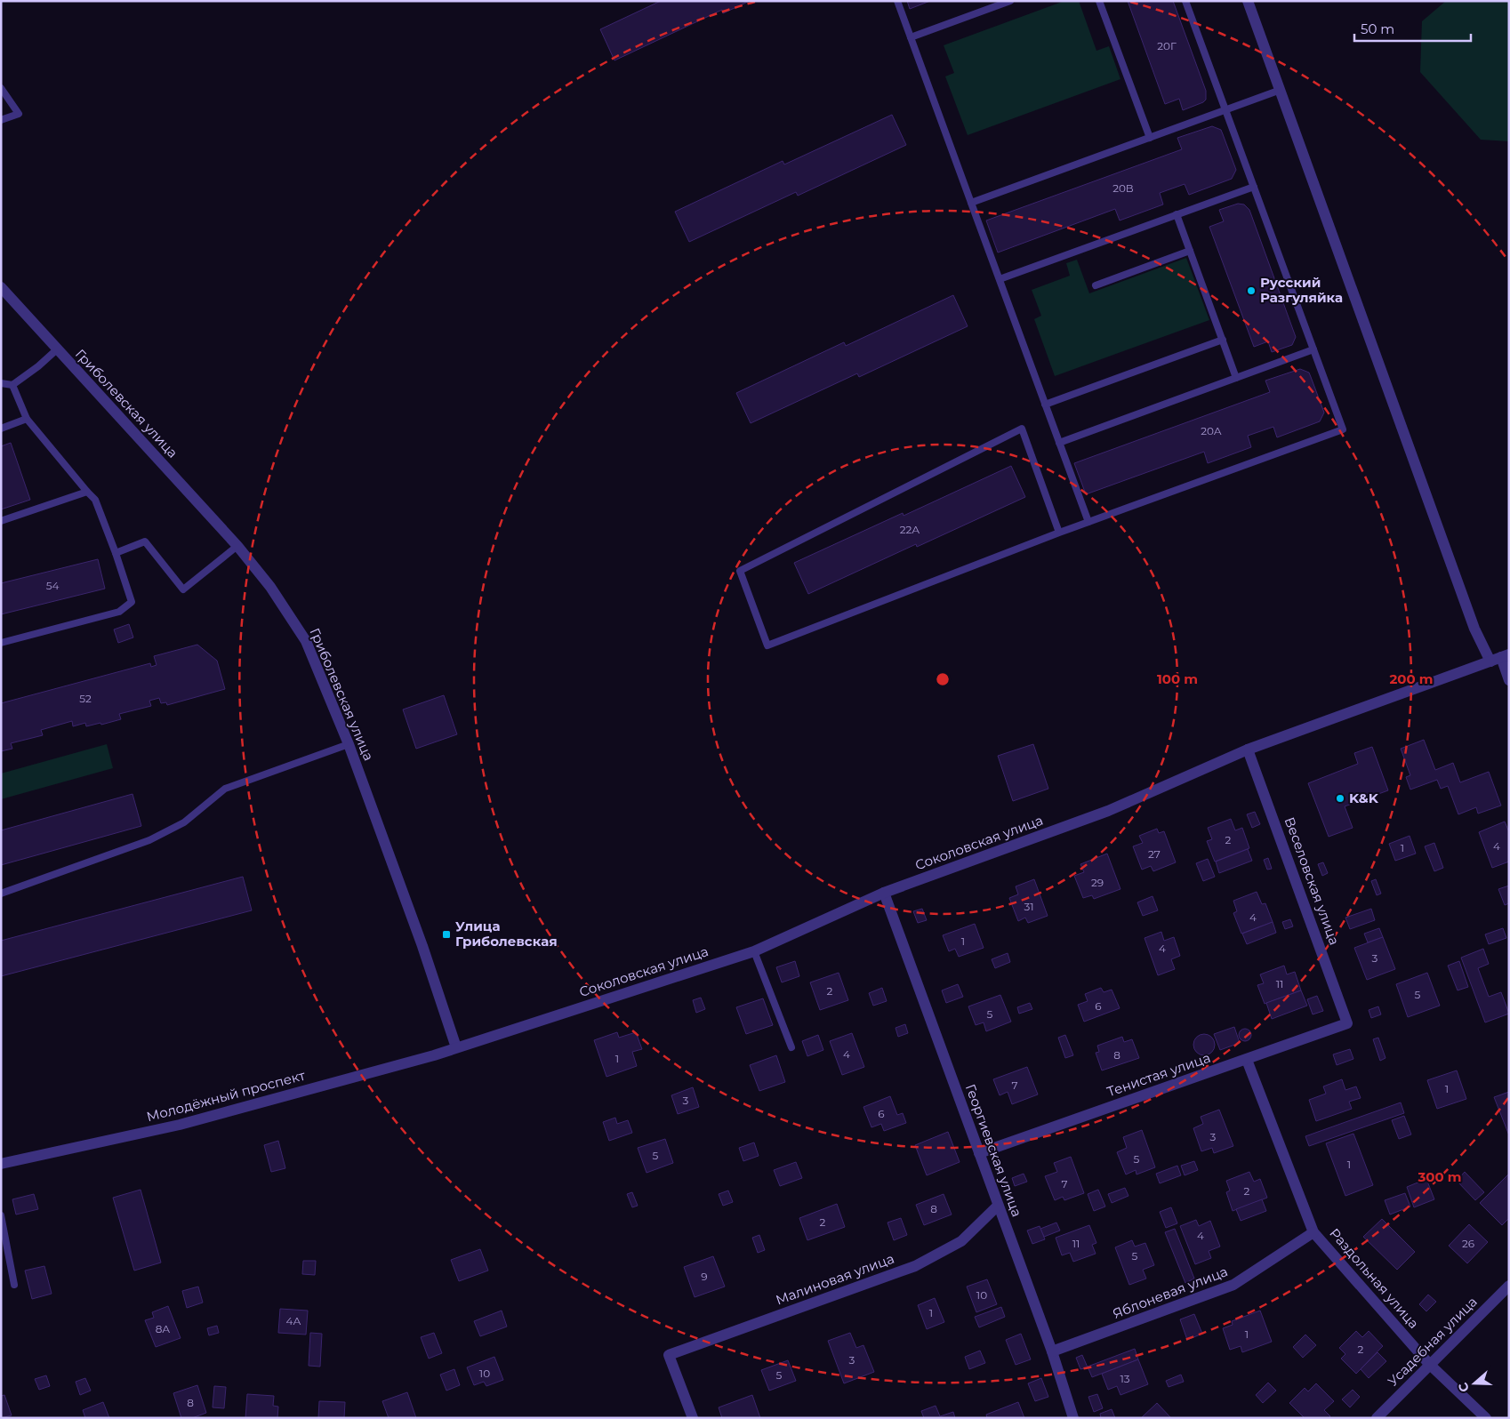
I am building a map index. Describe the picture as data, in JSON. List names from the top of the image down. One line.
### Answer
{"streets":{"street":["Гриболевская улица","Соколовская улица","Веселовская улица","Тенистая улица","Молодёжный проспект","Георгиевская улица","Раздольная улица","Малиновая улица","Яблоневая улица","Усадебная улица"]},"crossings":[["Гриболевская улица","Соколовская улица"],["Гриболевская улица","Молодёжный проспект"],["Соколовская улица","Веселовская улица"],["Соколовская улица","Молодёжный проспект"],["Соколовская улица","Георгиевская улица"],["Веселовская улица","Тенистая улица"],["Тенистая улица","Георгиевская улица"],["Тенистая улица","Раздольная улица"],["Георгиевская улица","Малиновая улица"],["Георгиевская улица","Яблоневая улица"],["Раздольная улица","Яблоневая улица"],["Раздольная улица","Усадебная улица"]],"places":{"other":["Русский Разгуляйка","K&K"],"transit":["Улица Гриболевская"]},"house_numbers":["20Г","20В","20А","22А","54","52","2","4","1","27","29","31","4","1","4","3","11","2","5","6","5","4","8","1","7","1","3","6","3","5","5","1","7","2","8","2","4","11","26","5","9","10","1","4А","8А","1","2","3","10","5","13","8"],"scale_bar":"50 m","north":"left","rings":["100 m","200 m","300 m"]}
